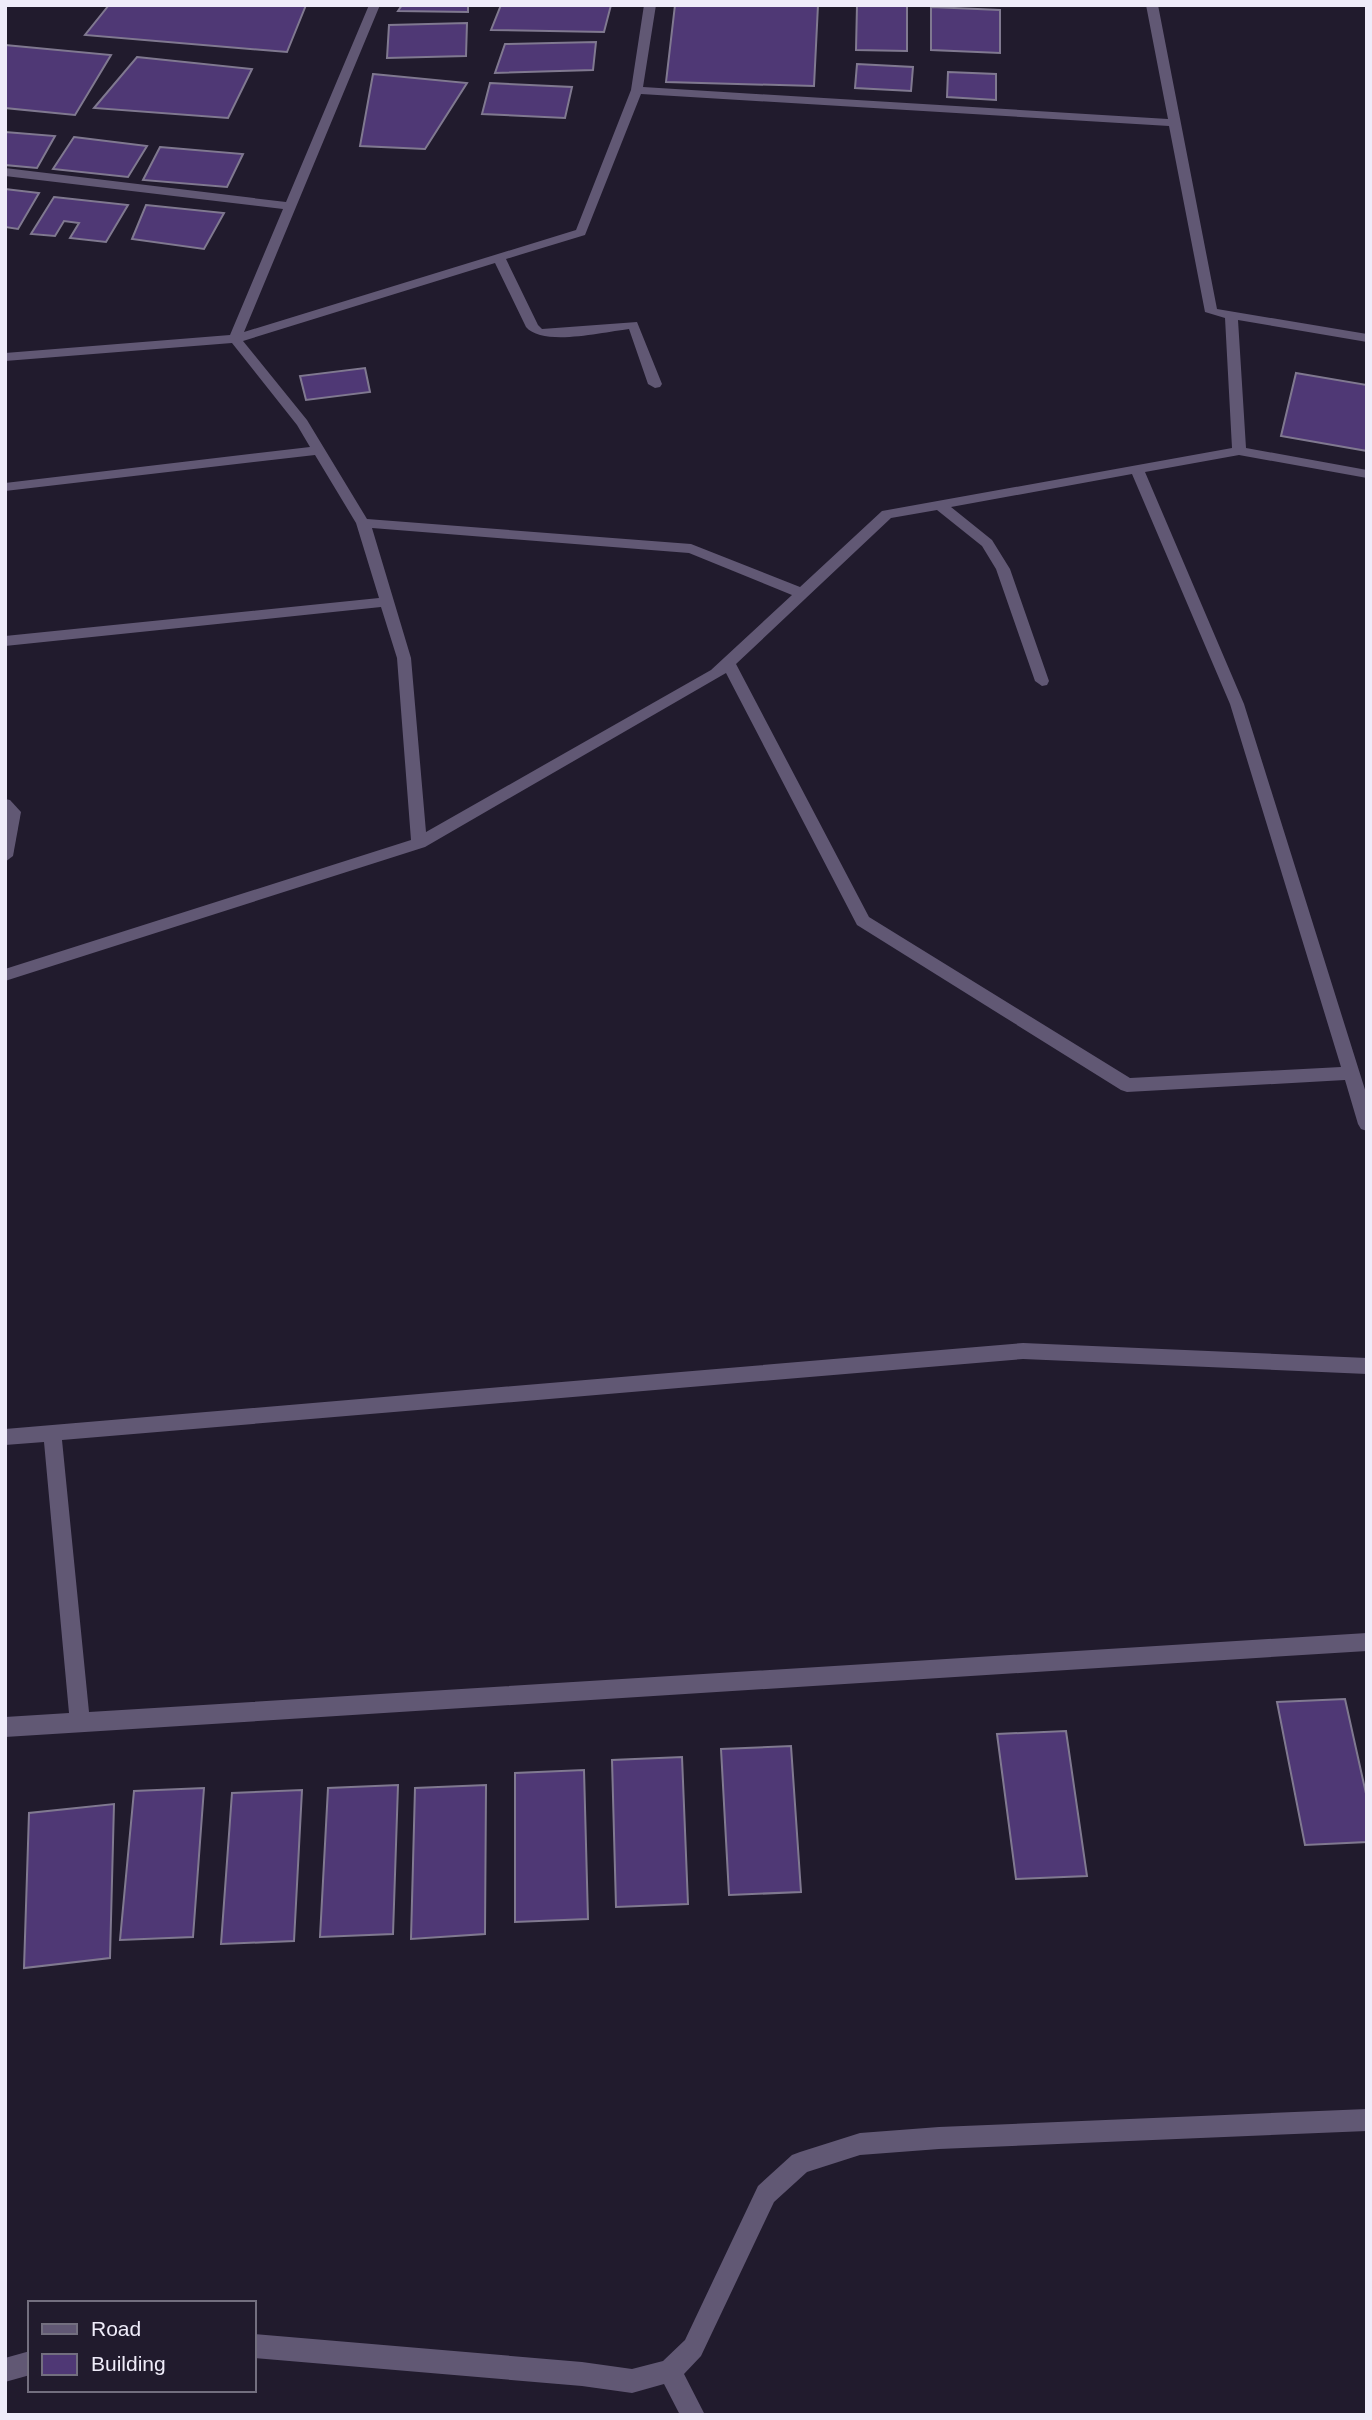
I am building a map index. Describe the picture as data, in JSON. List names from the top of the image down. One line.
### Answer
{"legend":["Road","Building"]}
